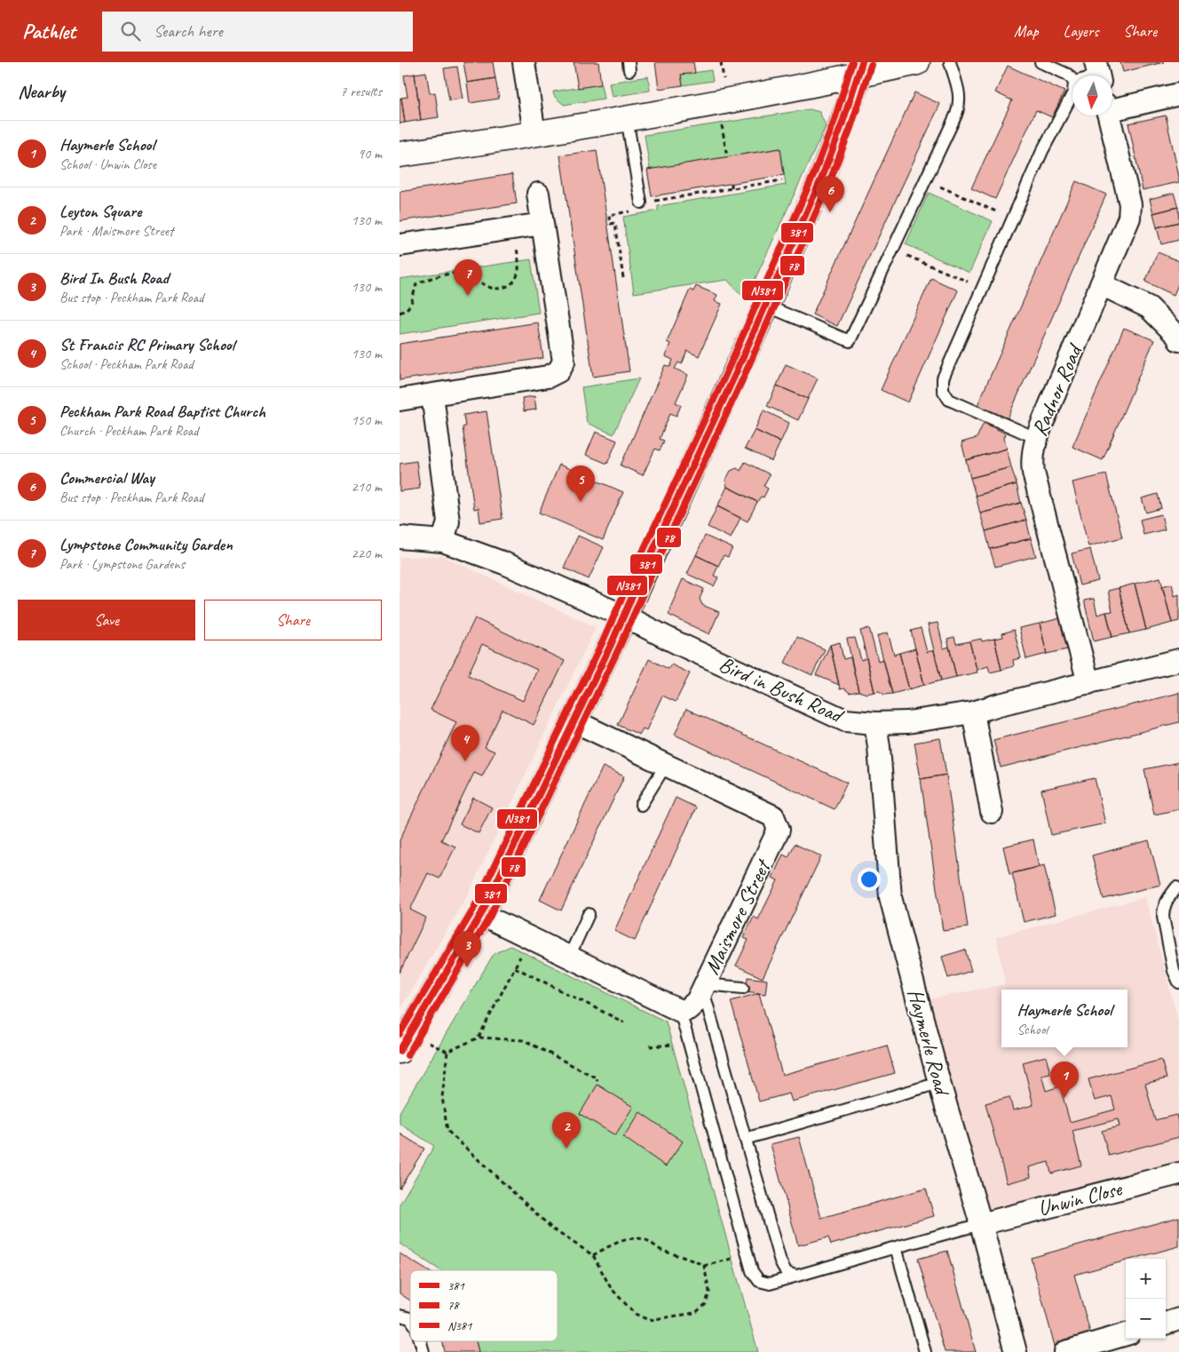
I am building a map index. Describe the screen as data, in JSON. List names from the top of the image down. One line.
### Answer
{"streets":{"street":["Radnor Road","Bird in Bush Road","Maismore Street","Haymerle Road","Unwin Close"]},"crossings":[["Radnor Road","Bird in Bush Road"],["Bird in Bush Road","Haymerle Road"],["Haymerle Road","Unwin Close"]],"lines":["transit line 381","transit line N381","transit line 78"],"legend":["381","78","N381"],"north":"bottom","page":{"header":"Pathlet","search":"Search here","nav":["Map","Layers","Share"],"heading":["Nearby","7 results"],"list":[{"mark":"1","name":"Haymerle School","note":"School · Unwin Close","value":"90 m"},{"mark":"2","name":"Leyton Square","note":"Park · Maismore Street","value":"130 m"},{"mark":"3","name":"Bird In Bush Road","note":"Bus stop · Peckham Park Road","value":"130 m"},{"mark":"4","name":"St Francis RC Primary School","note":"School · Peckham Park Road","value":"130 m"},{"mark":"5","name":"Peckham Park Road Baptist Church","note":"Church · Peckham Park Road","value":"150 m"},{"mark":"6","name":"Commercial Way","note":"Bus stop · Peckham Park Road","value":"210 m"},{"mark":"7","name":"Lympstone Community Garden","note":"Park · Lympstone Gardens","value":"220 m"}],"pins":["6","7","5","4","3","1","2"],"buttons":["Save","Share"],"popup":["Haymerle School","School"],"map_buttons":["+","−"]}}
